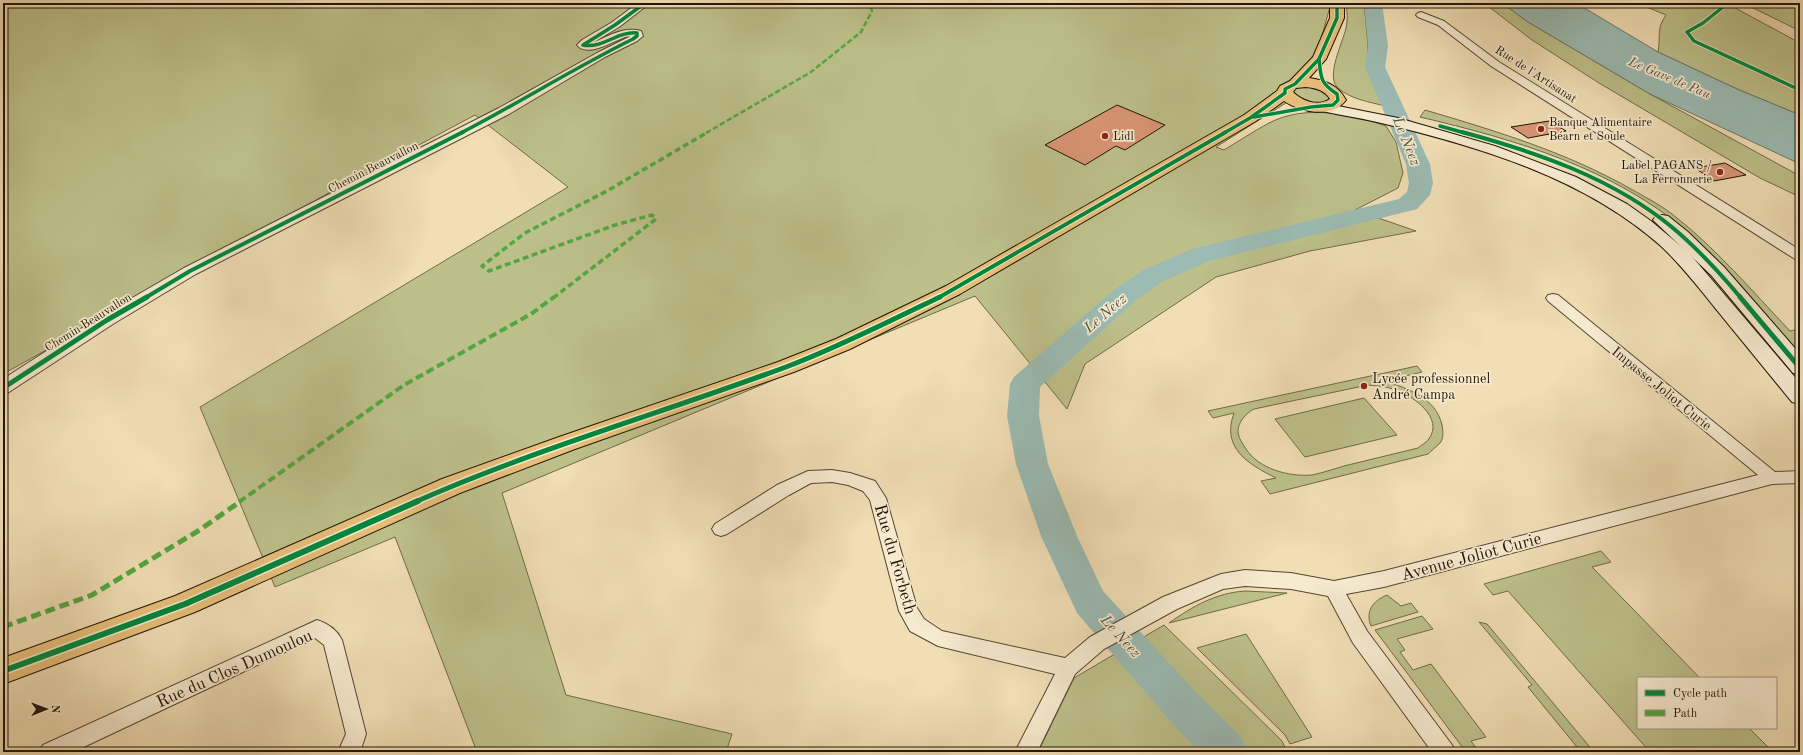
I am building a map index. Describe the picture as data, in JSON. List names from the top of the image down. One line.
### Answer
{"streets":{"street":["Rue de l'Artisanat","Chemin Beauvallon","Impasse Joliot Curie","Avenue Joliot Curie","Rue du Forbeth","Rue du Clos Dumoulou"]},"crossings":[["Impasse Joliot Curie","Avenue Joliot Curie"]],"water":["Le Gave de Pau","Le Neez"],"places":["Banque Alimentaire Béarn et Soule","Lidl","Label PAGANS / La Ferronnerie","Lycée professionnel André Campa"],"legend":["Cycle path","Path"],"north":"right"}
